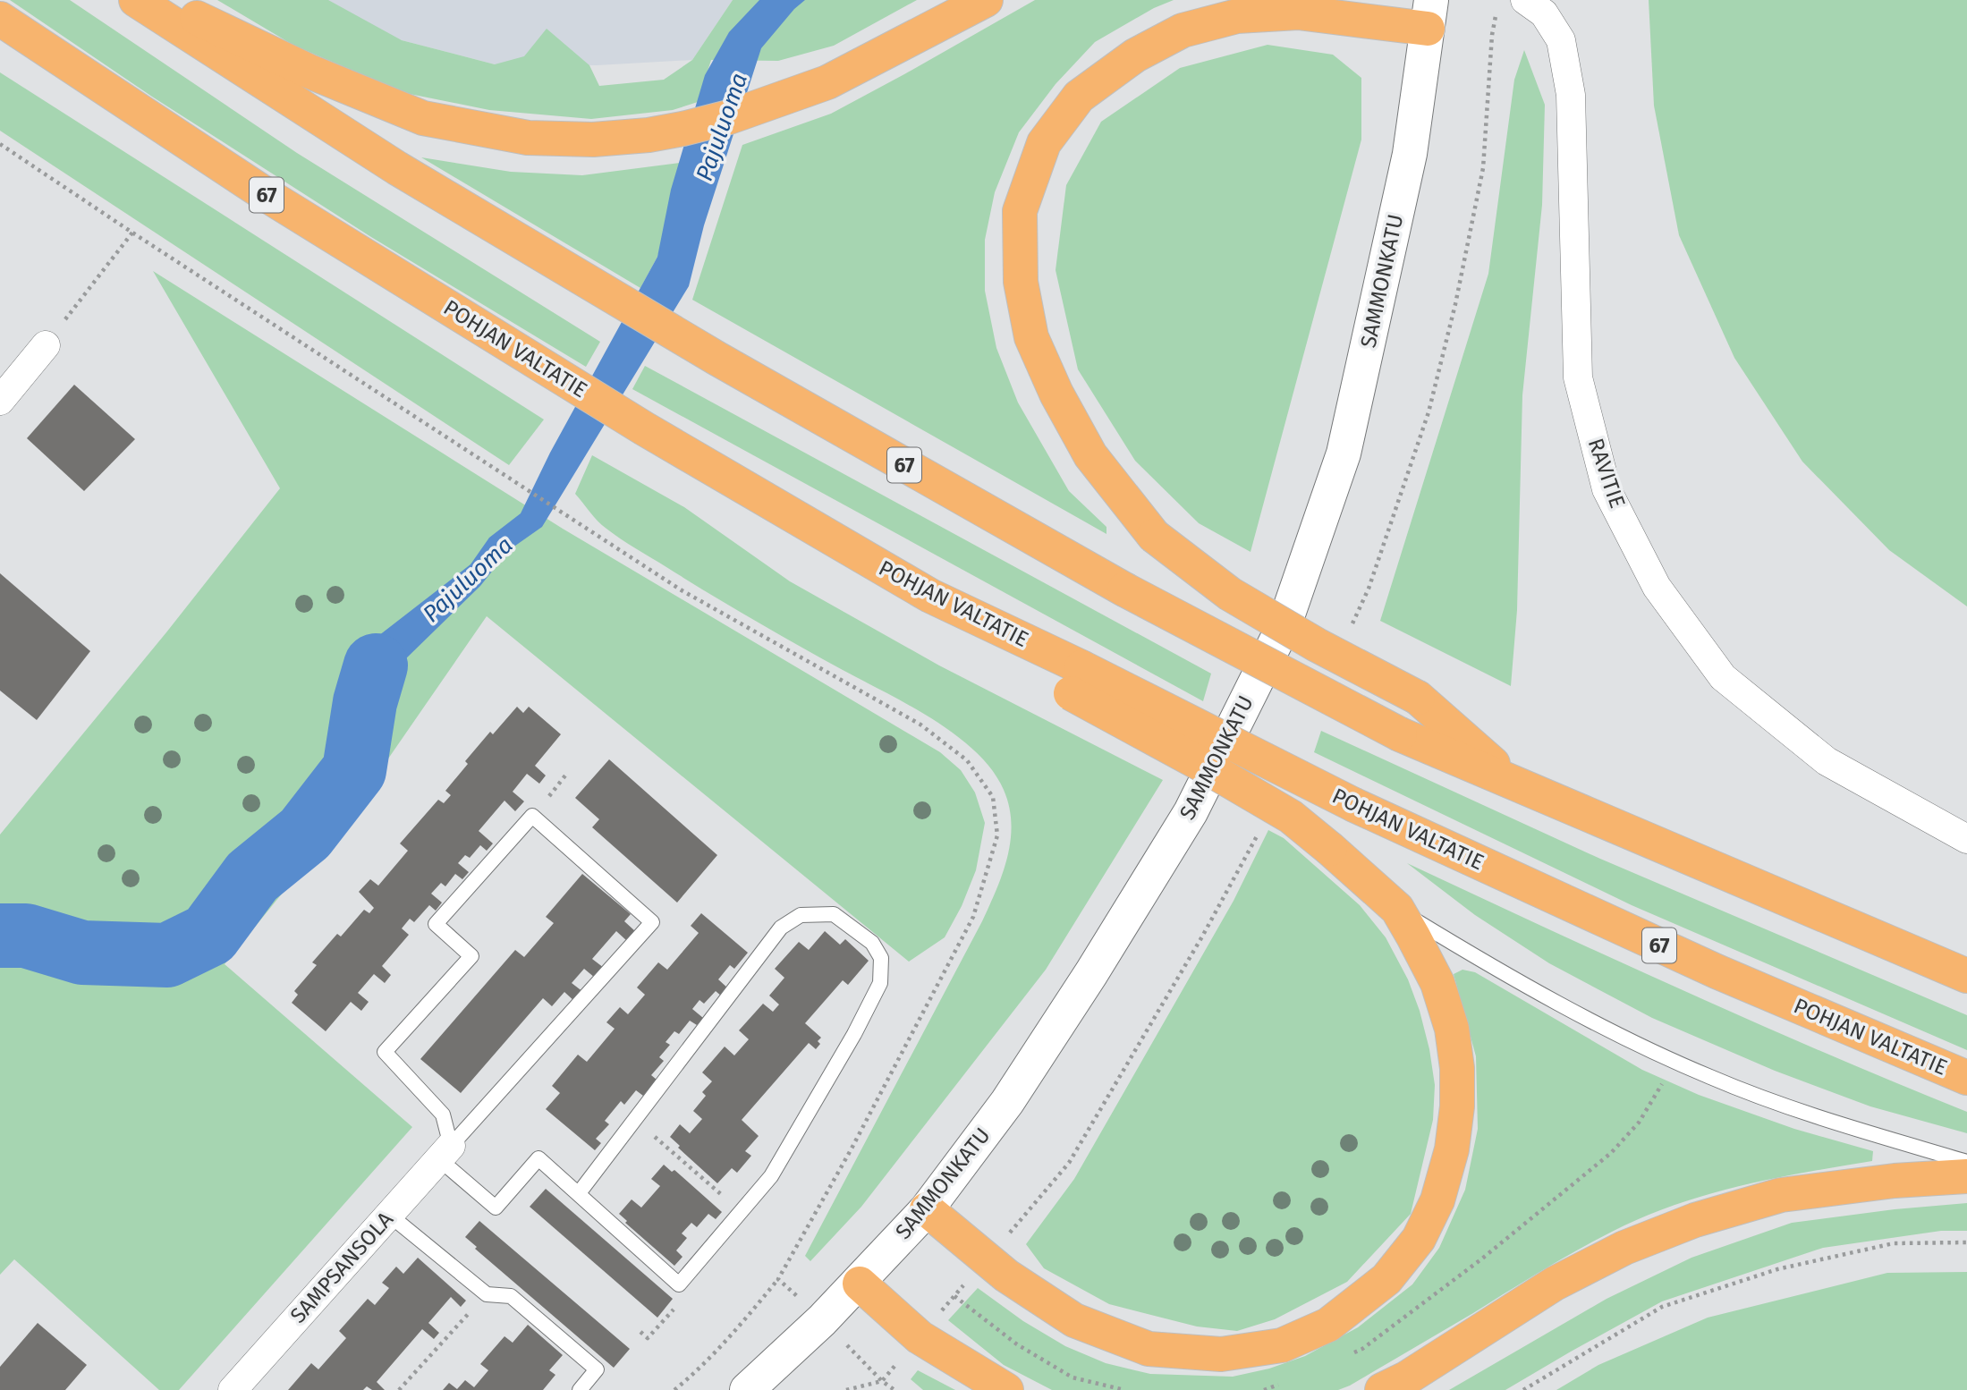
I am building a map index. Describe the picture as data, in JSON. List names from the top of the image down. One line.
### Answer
{"streets":{"highway":["67","POHJAN VALTATIE"],"main road":["SAMMONKATU"],"street":["RAVITIE","SAMPSANSOLA"]},"water":["Pajuluoma"]}
